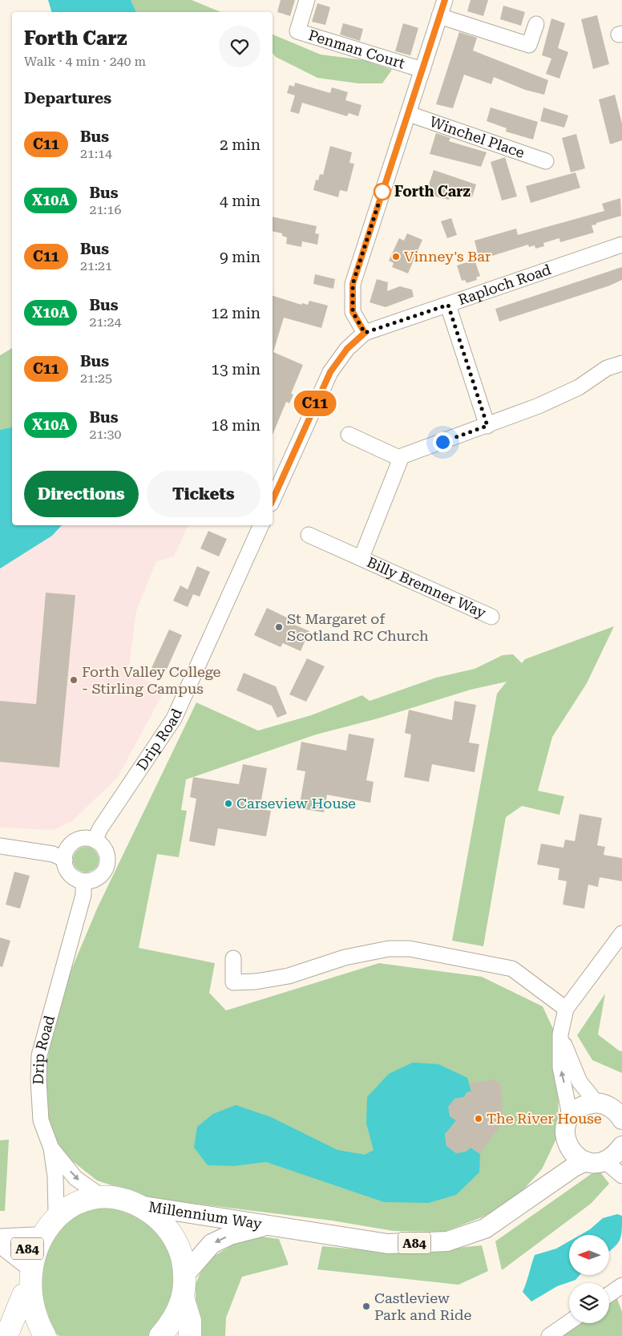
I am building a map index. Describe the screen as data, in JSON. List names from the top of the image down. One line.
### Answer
{"streets":{"highway":["A84"],"main road":["Millennium Way"],"street":["Penman Court","Winchel Place","Raploch Road","Billy Bremner Way","Drip Road"]},"crossings":[["Drip Road","A84"],["Millennium Way","A84"]],"places":["Forth Carz","Vinney's Bar","St Margaret of Scotland RC Church","Forth Valley College - Stirling Campus","Carseview House","The River House","Castleview Park and Ride"],"lines":["bus line C11"],"north":"left","page":{"on_map":"C11","heading":[["Forth Carz","Walk · 4 min · 240 m"],"Departures"],"list":[{"mark":"C11","name":"Bus","note":"21:14","value":"2 min"},{"mark":"X10A","name":"Bus","note":"21:16","value":"4 min"},{"mark":"C11","name":"Bus","note":"21:21","value":"9 min"},{"mark":"X10A","name":"Bus","note":"21:24","value":"12 min"},{"mark":"C11","name":"Bus","note":"21:25","value":"13 min"},{"mark":"X10A","name":"Bus","note":"21:30","value":"18 min"}],"buttons":["Directions","Tickets"]}}
